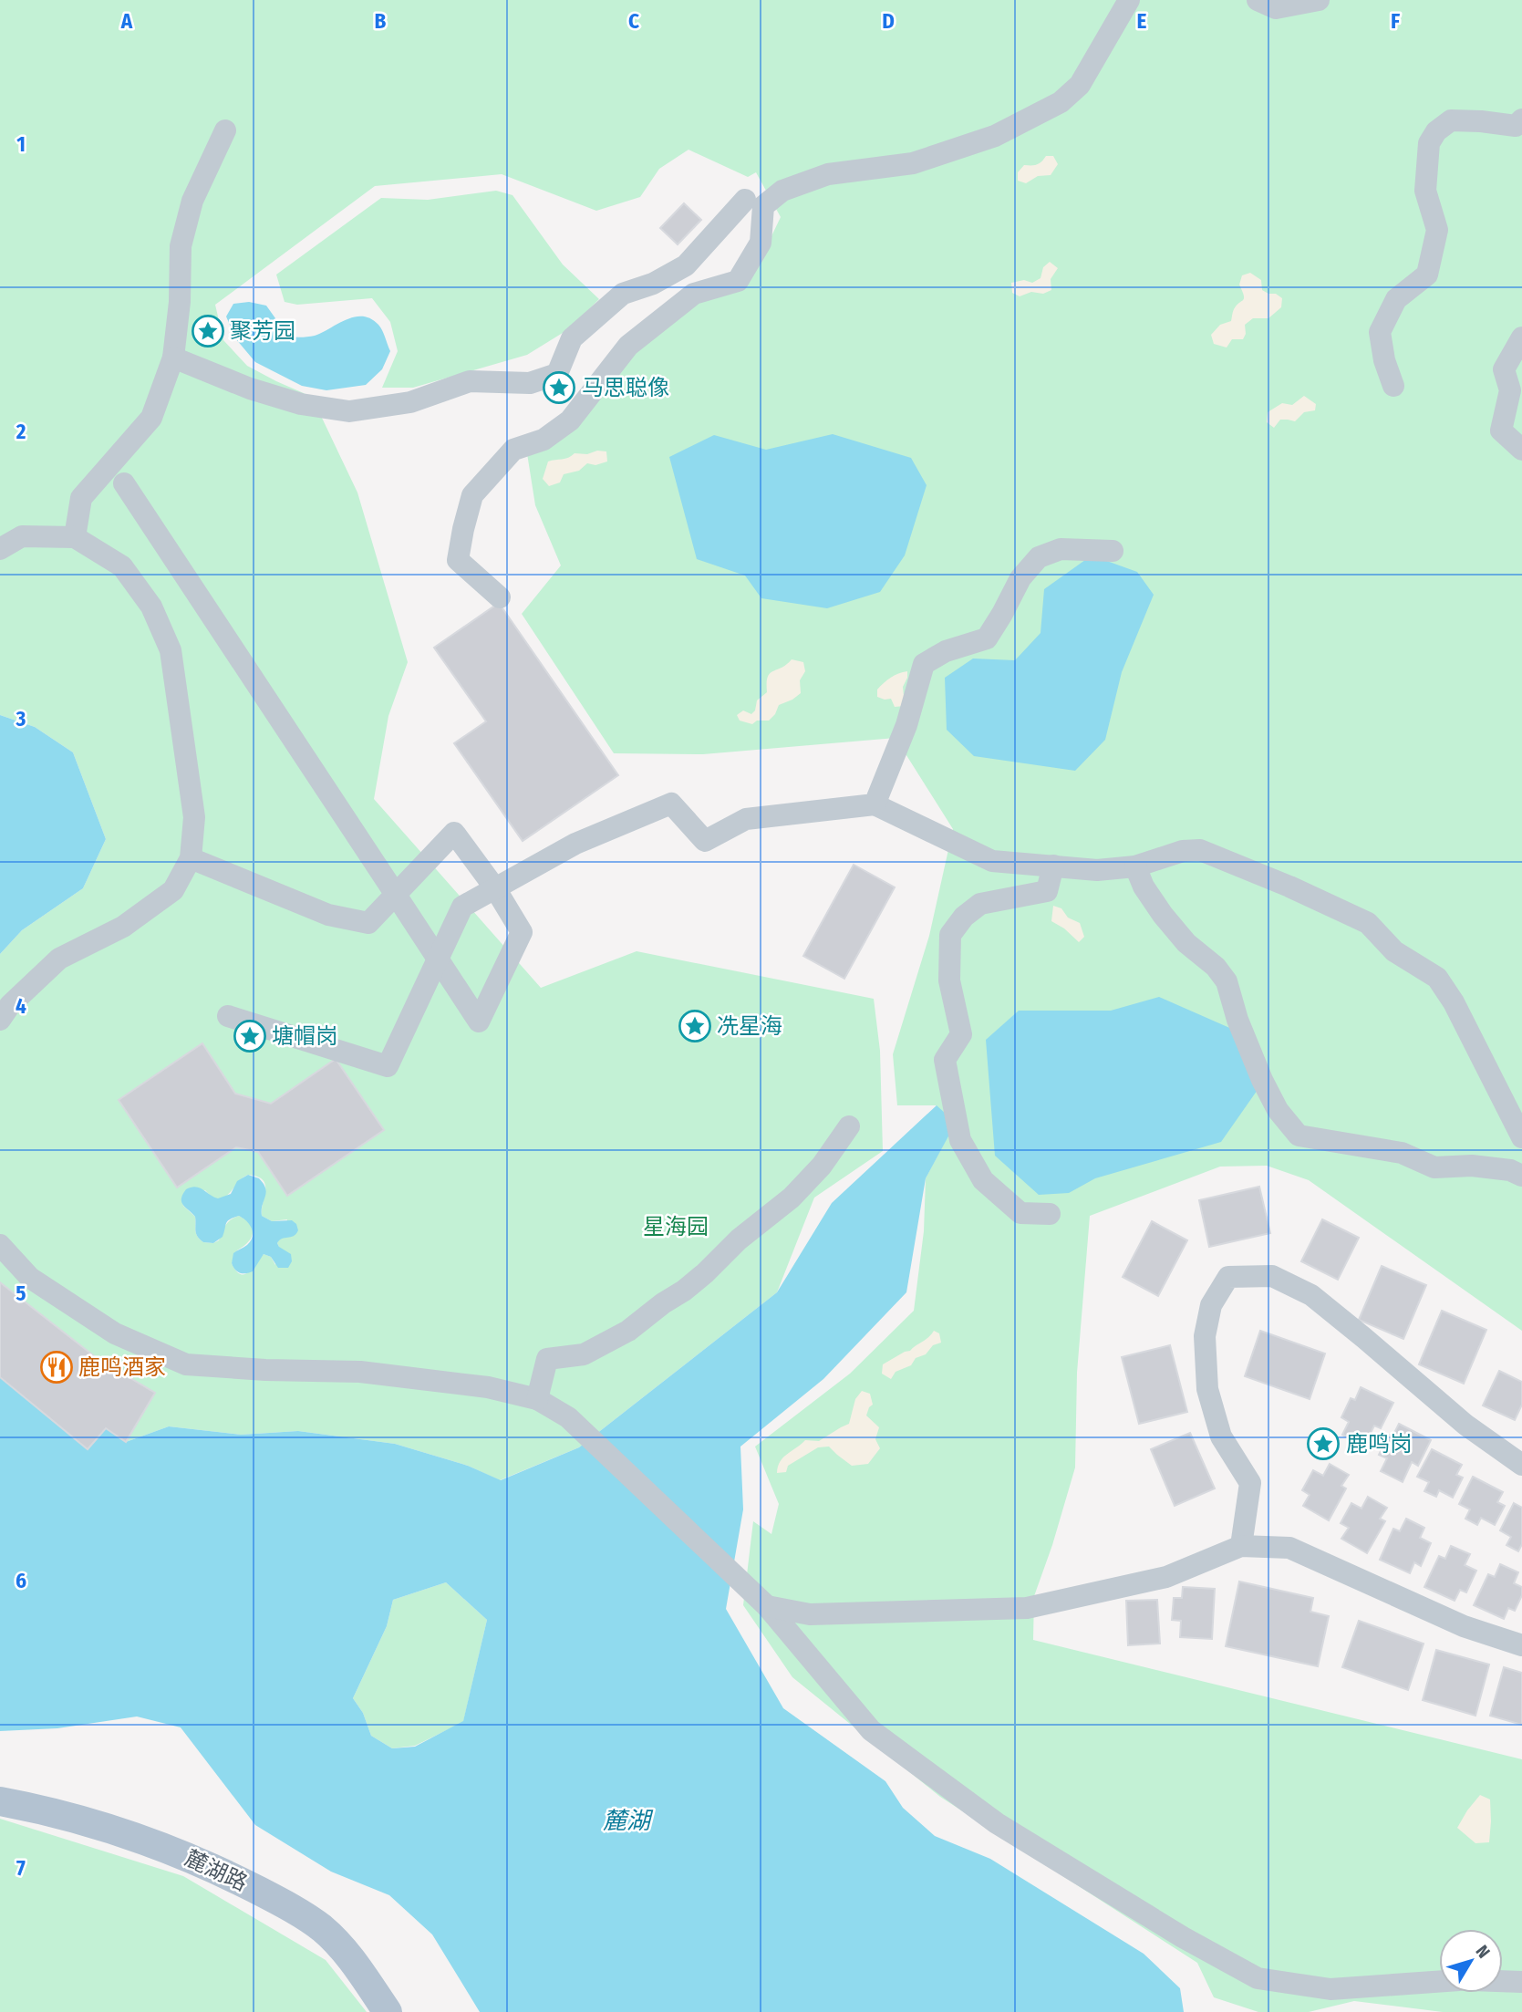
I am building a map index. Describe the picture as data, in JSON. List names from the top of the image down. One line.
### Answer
{"streets":{"main road":["麓湖路"]},"water":["麓湖"],"parks":["星海园"],"places":{"place":["聚芳园","马思聪像","冼星海","塘帽岗","鹿鸣岗"],"restaurant":["鹿鸣酒家"]},"north":"top right","grid":{"columns":["A","B","C","D","E","F"],"rows":["1","2","3","4","5","6","7"]}}
